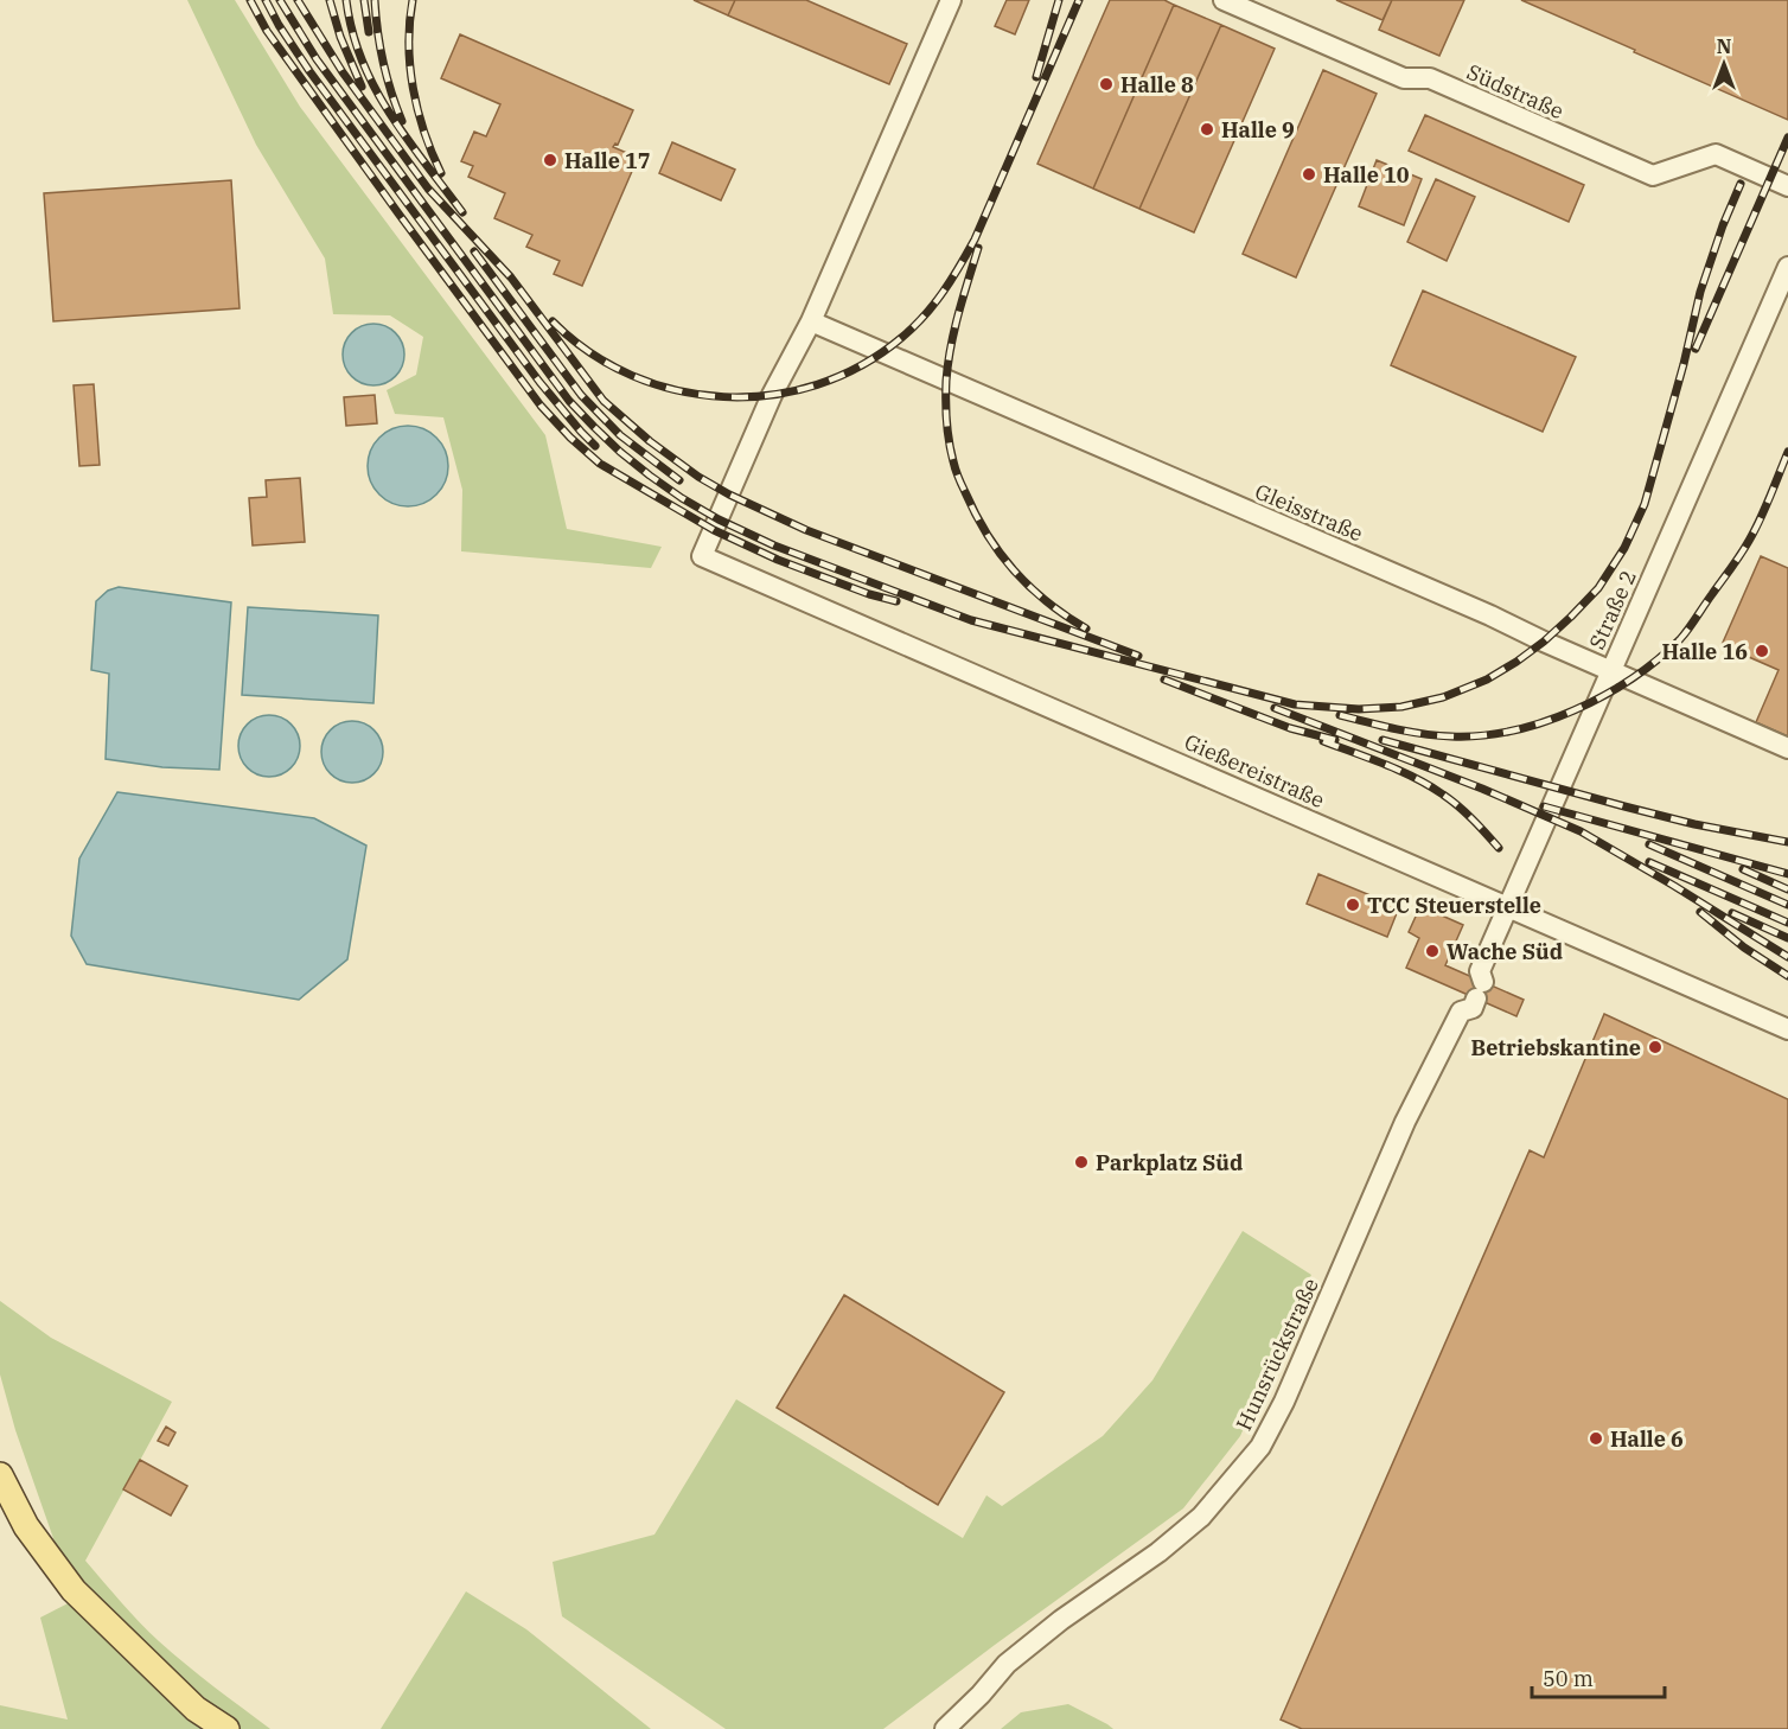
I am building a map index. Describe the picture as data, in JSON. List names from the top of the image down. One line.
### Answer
{"streets":{"street":["Südstraße","Gleisstraße","Straße 2","Gießereistraße","Hunsrückstraße"]},"crossings":[["Gleisstraße","Straße 2"],["Gleisstraße","Gießereistraße"],["Straße 2","Gießereistraße"],["Straße 2","Hunsrückstraße"]],"places":["Halle 8","Halle 9","Halle 17","Halle 10","Halle 16","TCC Steuerstelle","Wache Süd","Betriebskantine","Parkplatz Süd","Halle 6"],"scale_bar":"50 m","north":"top"}
